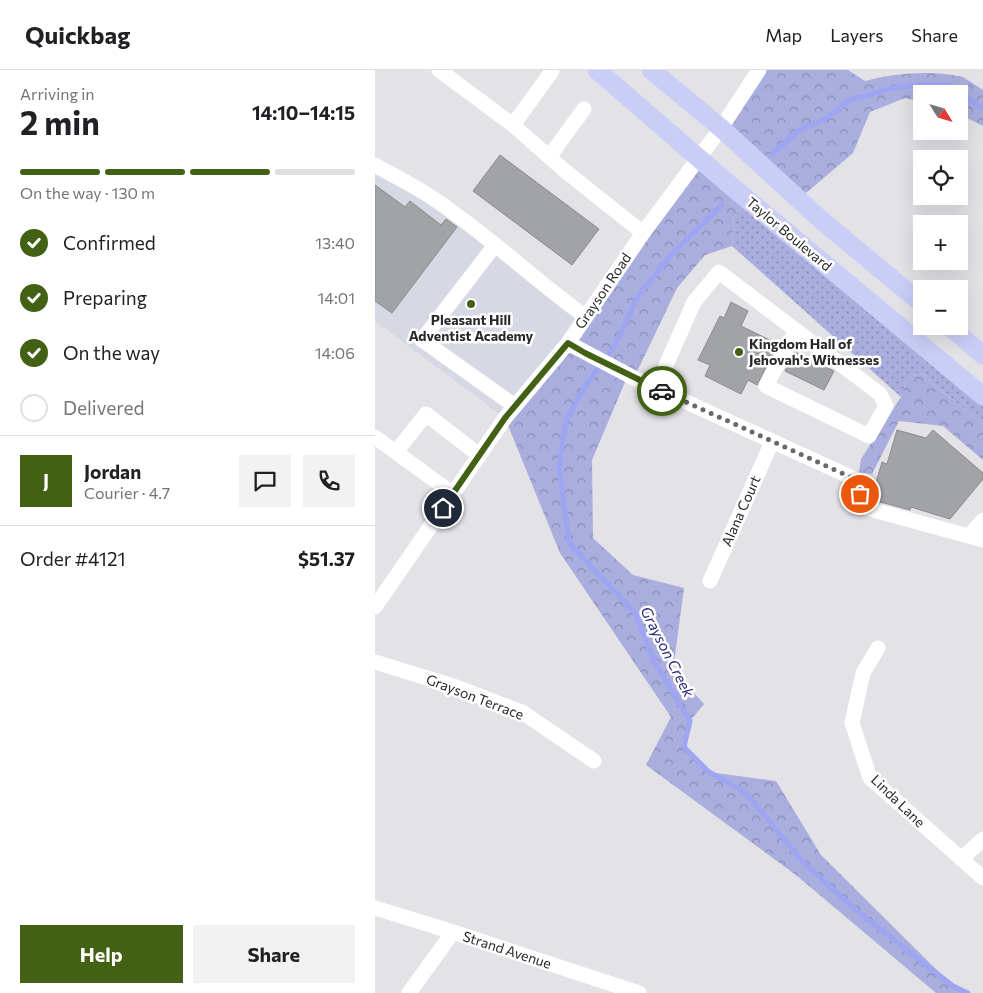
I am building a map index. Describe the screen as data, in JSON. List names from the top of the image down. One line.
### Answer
{"streets":{"main road":["Taylor Boulevard"],"street":["Grayson Road","Alana Court","Grayson Terrace","Linda Lane","Strand Avenue"]},"crossings":[["Taylor Boulevard","Grayson Road"]],"water":["Grayson Creek"],"places":["Pleasant Hill Adventist Academy","Kingdom Hall of Jehovah's Witnesses"],"north":"bottom right","page":{"header":"Quickbag","nav":["Map","Layers","Share"],"heading":["2 min","Arriving in","14:10–14:15"],"panel":["Jordan","Courier · 4.7","Order #4121","$51.37"],"map_buttons":["+","−"],"bar":"On the way · 130 m","list":[["Confirmed","13:40"],["Preparing","14:01"],["On the way","14:06"],"Delivered"],"round":"J","buttons":["Help","Share"]}}
